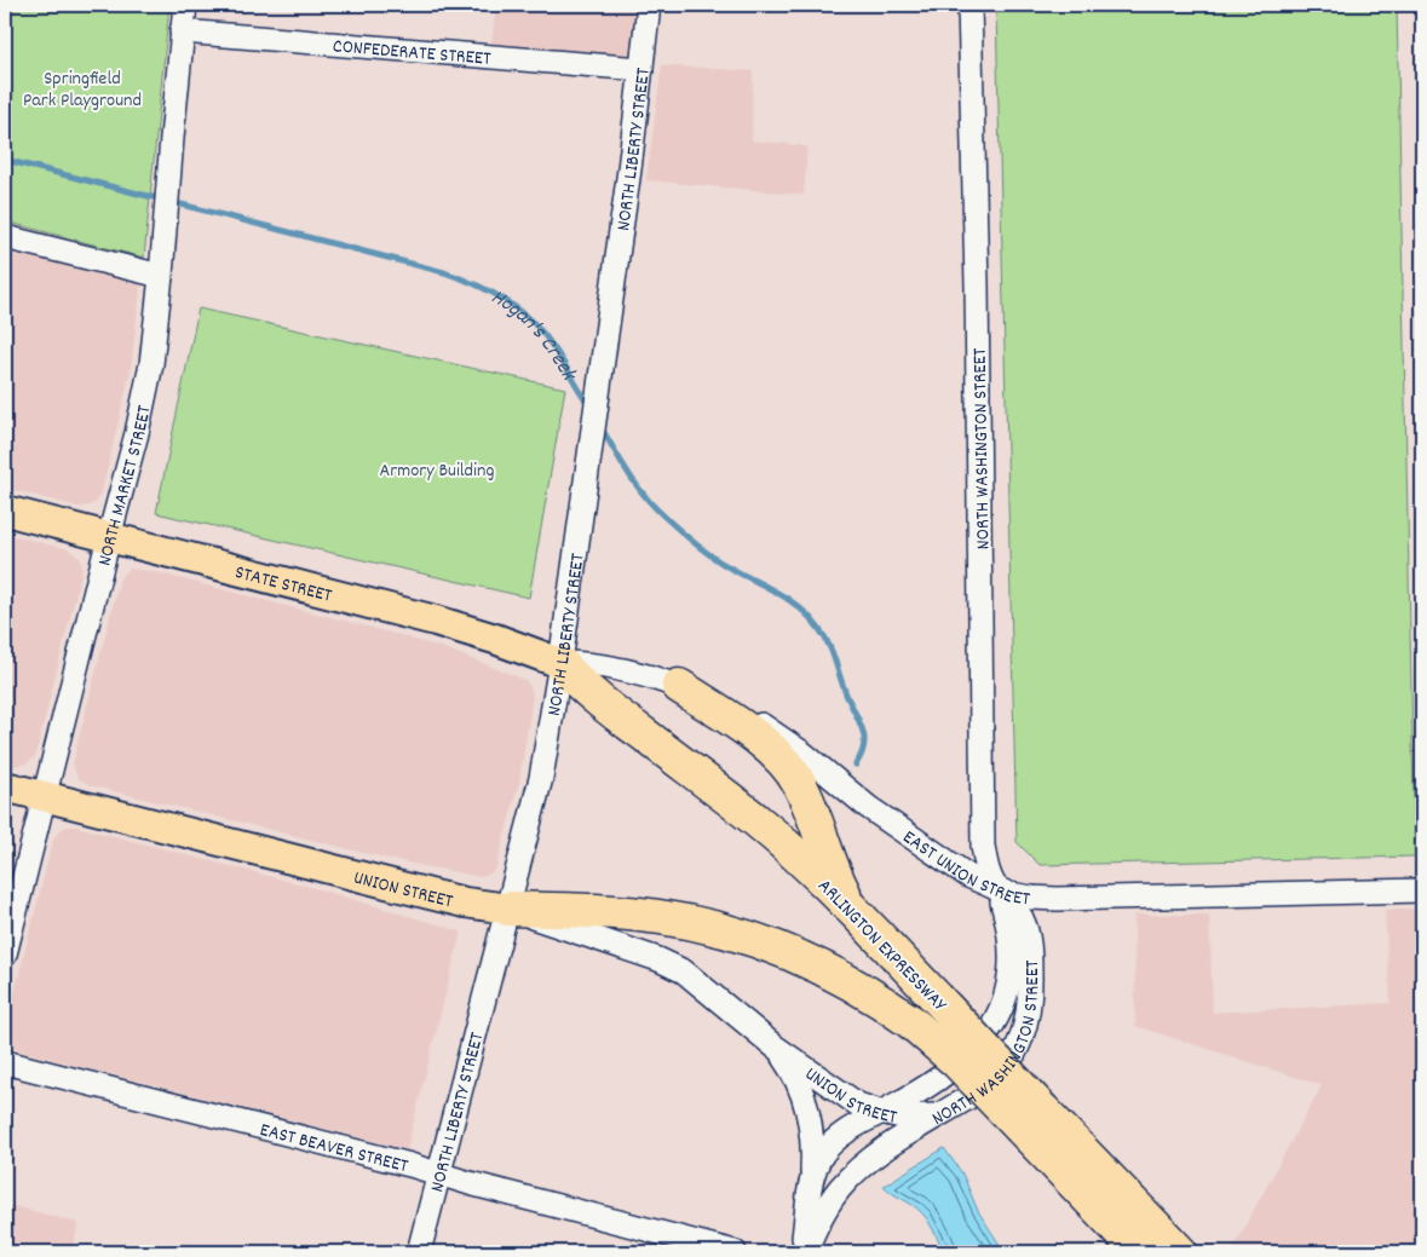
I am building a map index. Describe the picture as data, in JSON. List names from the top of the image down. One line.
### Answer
{"streets":{"highway":["ARLINGTON EXPRESSWAY"],"main road":["STATE STREET","UNION STREET"],"street":["CONFEDERATE STREET","NORTH LIBERTY STREET","NORTH WASHINGTON STREET","NORTH MARKET STREET","EAST UNION STREET","EAST BEAVER STREET"]},"crossings":[["CONFEDERATE STREET","NORTH LIBERTY STREET"],["CONFEDERATE STREET","NORTH MARKET STREET"],["NORTH LIBERTY STREET","STATE STREET"],["NORTH LIBERTY STREET","EAST UNION STREET"],["NORTH LIBERTY STREET","UNION STREET"],["NORTH LIBERTY STREET","ARLINGTON EXPRESSWAY"],["NORTH LIBERTY STREET","EAST BEAVER STREET"],["NORTH WASHINGTON STREET","EAST UNION STREET"],["NORTH WASHINGTON STREET","UNION STREET"],["NORTH MARKET STREET","STATE STREET"],["NORTH MARKET STREET","UNION STREET"],["STATE STREET","EAST UNION STREET"],["STATE STREET","ARLINGTON EXPRESSWAY"],["EAST UNION STREET","ARLINGTON EXPRESSWAY"],["UNION STREET","ARLINGTON EXPRESSWAY"]],"water":["Hogan's Creek"],"parks":["Springfield Park Playground","Armory Building"]}
